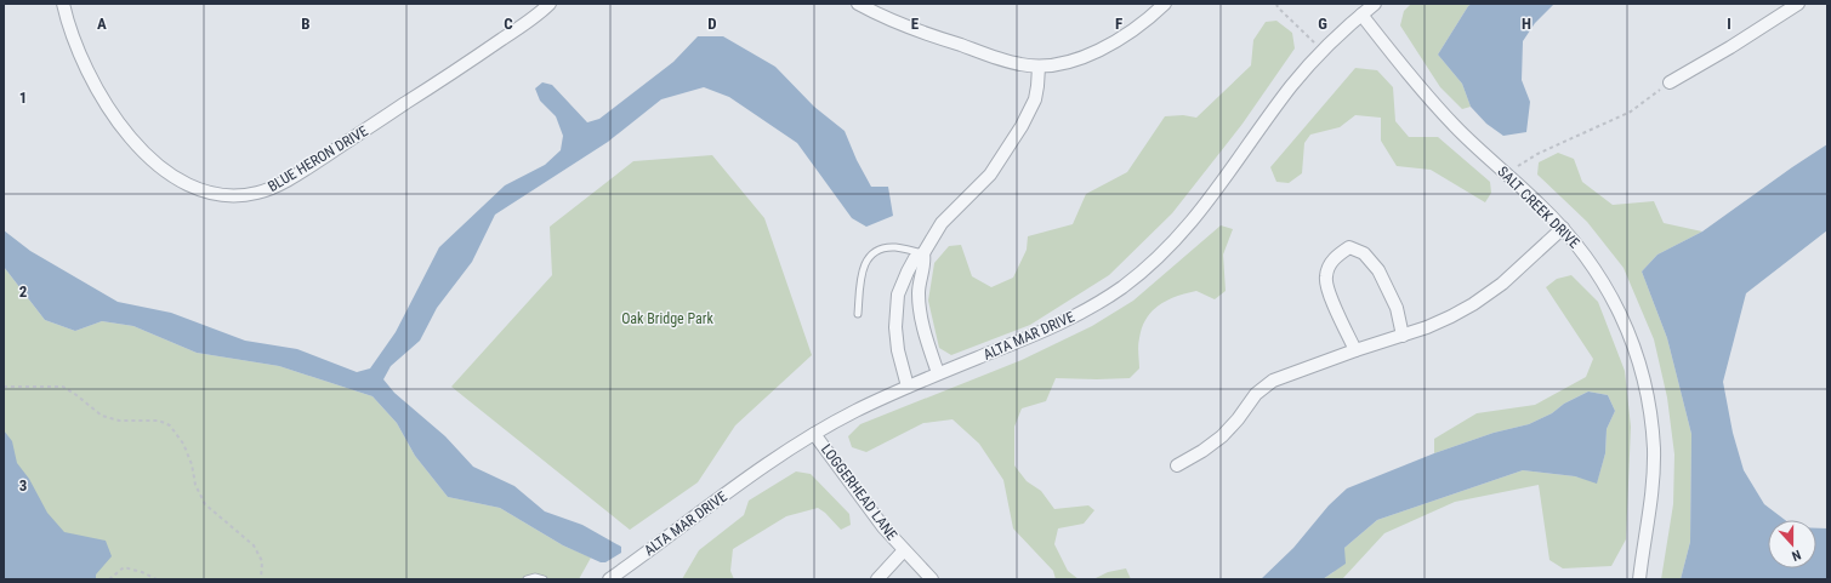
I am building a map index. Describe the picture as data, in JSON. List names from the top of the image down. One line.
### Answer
{"streets":{"street":["BLUE HERON DRIVE","SALT CREEK DRIVE","ALTA MAR DRIVE","LOGGERHEAD LANE"]},"crossings":[["SALT CREEK DRIVE","ALTA MAR DRIVE"],["ALTA MAR DRIVE","LOGGERHEAD LANE"]],"parks":["Oak Bridge Park"],"north":"bottom","grid":{"columns":["A","B","C","D","E","F","G","H","I"],"rows":["1","2","3"]}}
